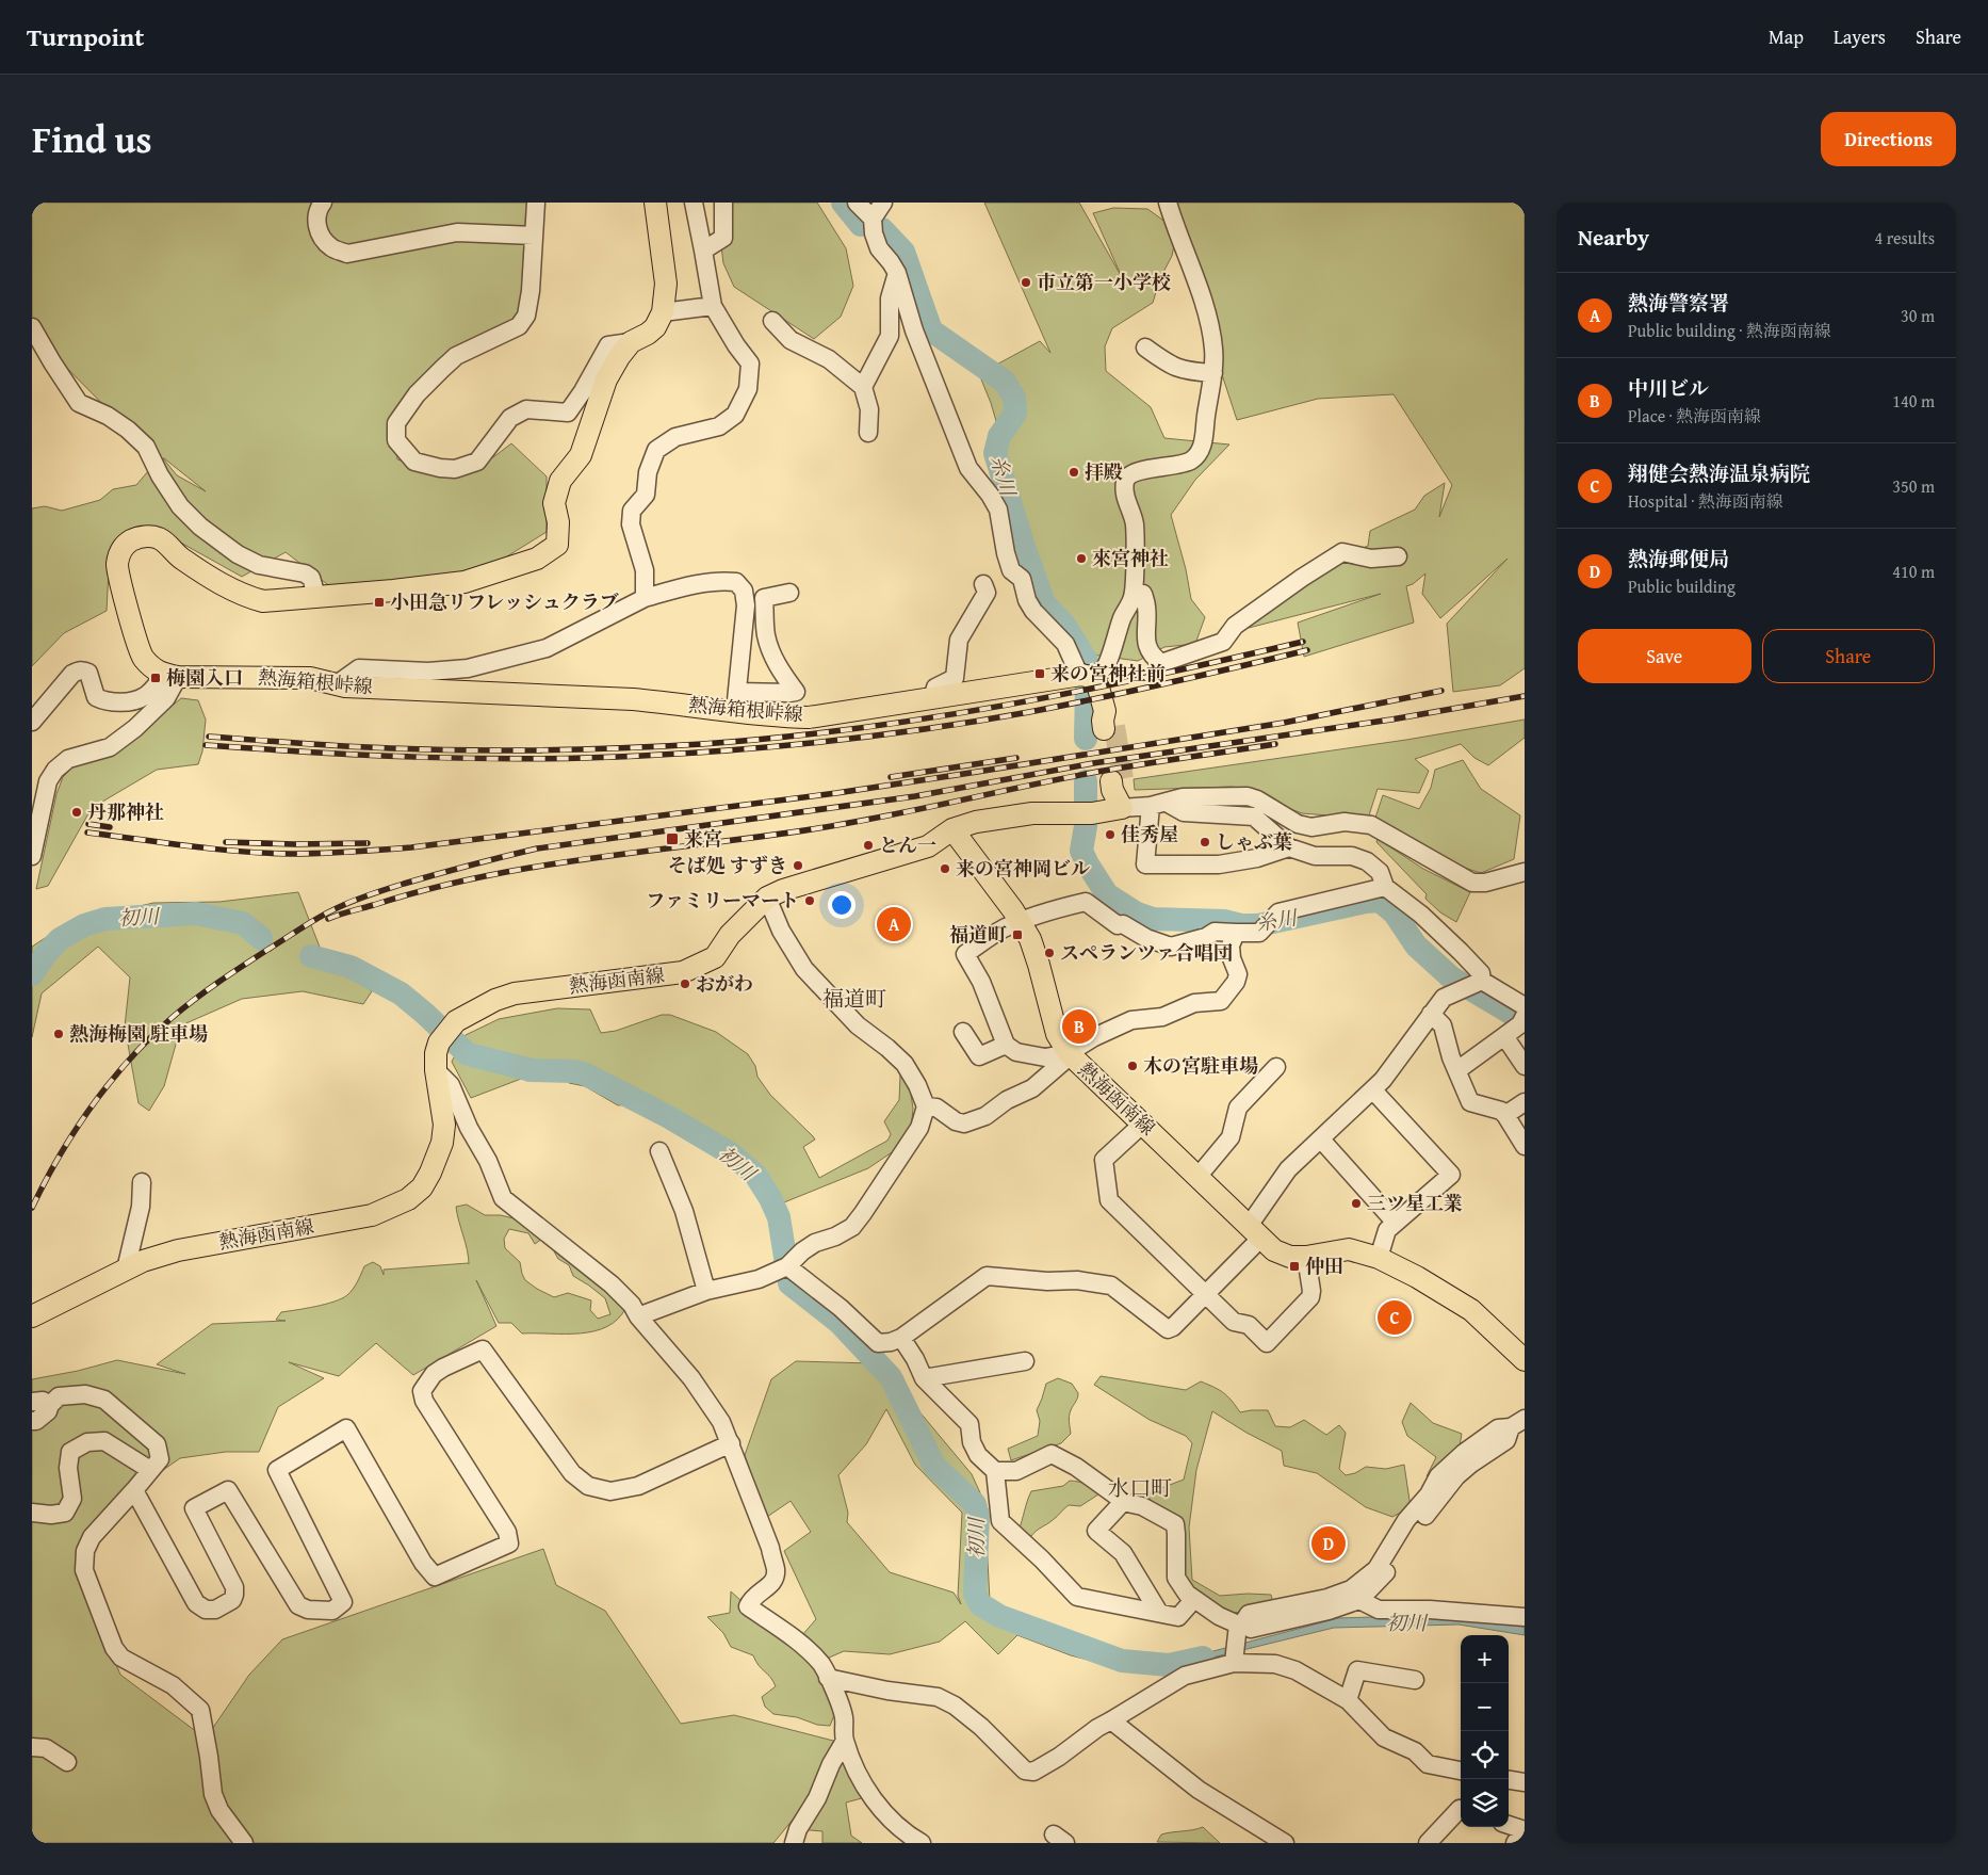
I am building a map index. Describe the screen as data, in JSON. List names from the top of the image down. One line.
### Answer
{"streets":{"main road":["熱海箱根峠線","熱海函南線"]},"districts":["福道町","水口町"],"water":["糸川","初川"],"places":{"other":["市立第一小学校","拝殿","來宮神社","丹那神社","佳秀屋","しゃぶ葉","とん一","そば処 すずき","来の宮神岡ビル","ファミリーマート","スペランツァ合唱団","おがわ","熱海梅園 駐車場","木の宮駐車場","三ツ星工業"],"transit":["小田急リフレッシュクラブ","来の宮神社前","梅園入口","来宮","福道町","仲田"]},"page":{"header":"Turnpoint","nav":["Map","Layers","Share"],"title":"Find us","buttons":["Directions",["Save","Share"]],"heading":["Nearby","4 results"],"list":[{"mark":"A","name":"熱海警察署","note":"Public building · 熱海函南線","value":"30 m"},{"mark":"B","name":"中川ビル","note":"Place · 熱海函南線","value":"140 m"},{"mark":"C","name":"翔健会熱海温泉病院","note":"Hospital · 熱海函南線","value":"350 m"},{"mark":"D","name":"熱海郵便局","note":"Public building","value":"410 m"}],"pins":["A","B","C","D"],"map_buttons":["+","−"]}}
